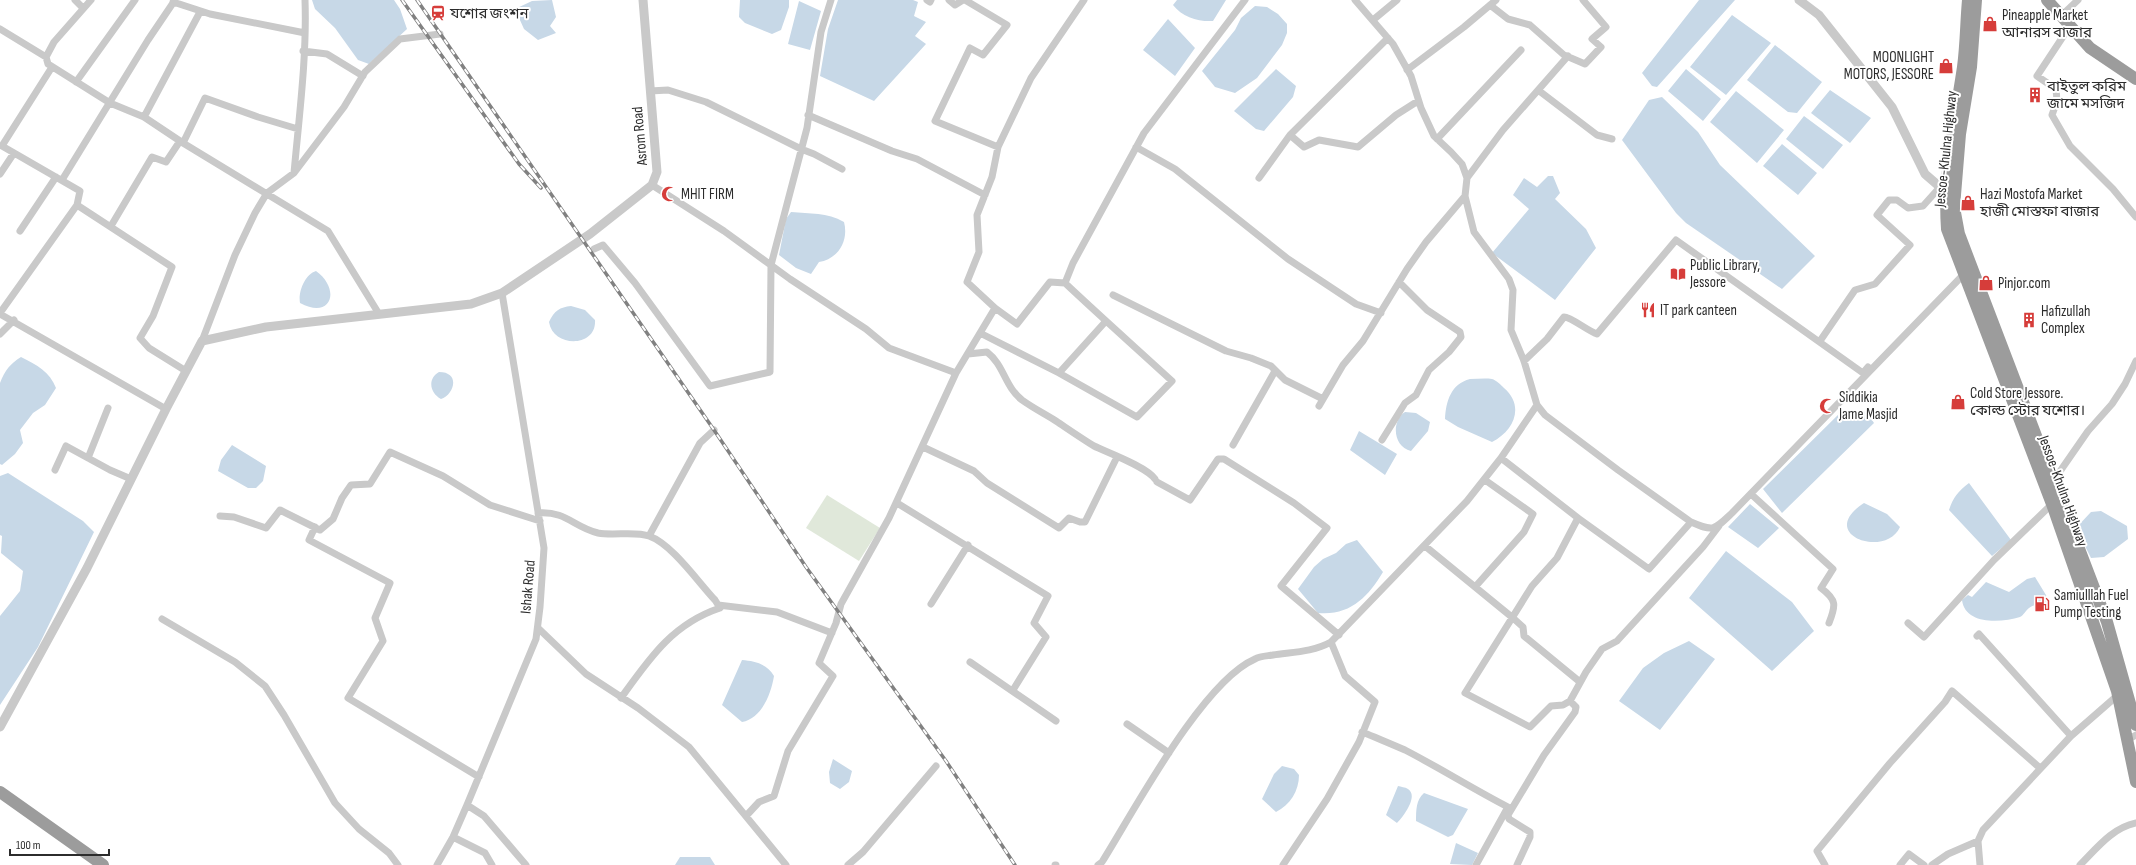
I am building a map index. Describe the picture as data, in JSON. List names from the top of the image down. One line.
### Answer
{"streets":{"highway":["Jessoe-Khulna Highway"],"street":["Asrom Road","Ishak Road"]},"crossings":[["Asrom Road","Ishak Road"]],"places":{"station":["যশোর জংশন"],"shop":["Pineapple Market আনারস বাজার","MOONLIGHT MOTORS, JESSORE","Hazi Mostofa Market হাজী মোস্তফা বাজার","Pinjor.com","Cold Store Jessore. কোল্ড স্টোর যশোর।"],"building":["বাইতুল করিম জামে মসজিদ","Hafizullah Complex"],"mosque":["MHIT FIRM","Siddikia Jame Masjid"],"library":["Public Library, Jessore"],"restaurant":["IT park canteen"],"fuel station":["Samiulllah Fuel Pump Testing"]},"scale_bar":"100 m"}
